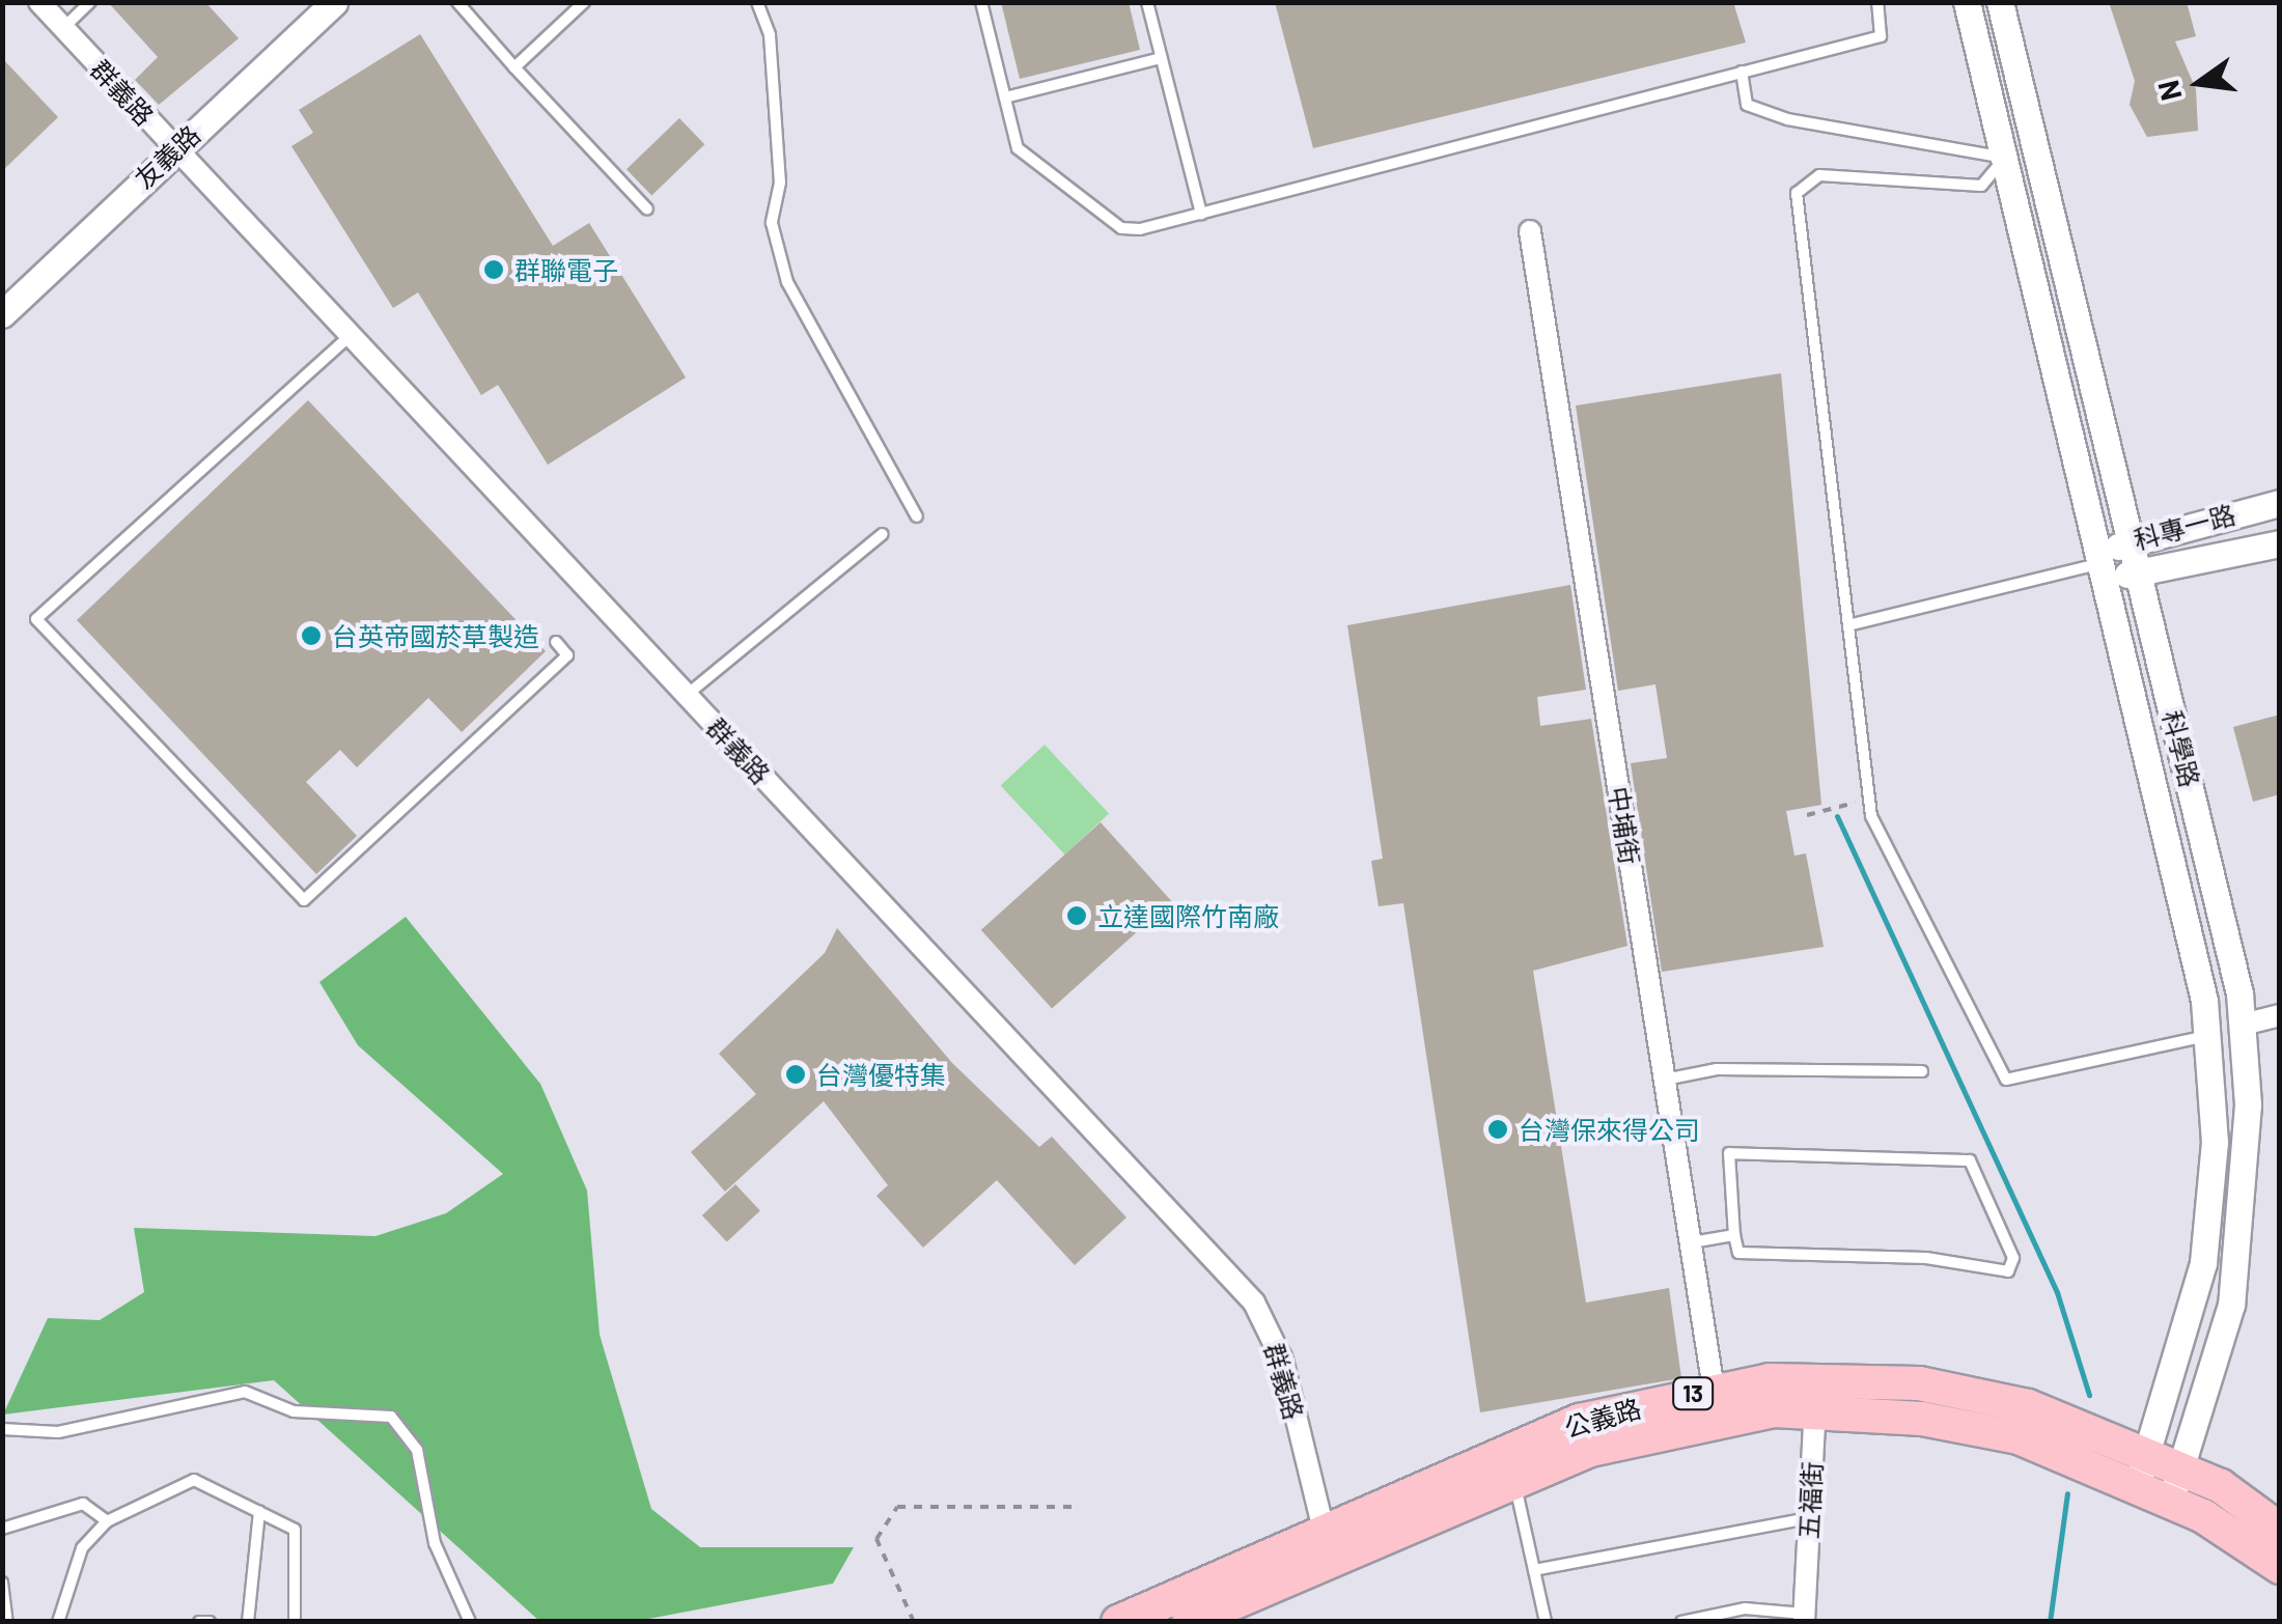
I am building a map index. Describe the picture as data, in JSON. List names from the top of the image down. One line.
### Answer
{"streets":{"main road":["13","公義路"],"street":["群義路","友義路","科專一路","科學路","中埔街","五福街"]},"crossings":[["群義路","友義路"],["群義路","公義路"],["科專一路","科學路"],["科學路","公義路"],["中埔街","公義路"],["公義路","五福街"]],"places":["群聯電子","台英帝國菸草製造","立達國際竹南廠","台灣優特集","台灣保來得公司"],"north":"left"}
